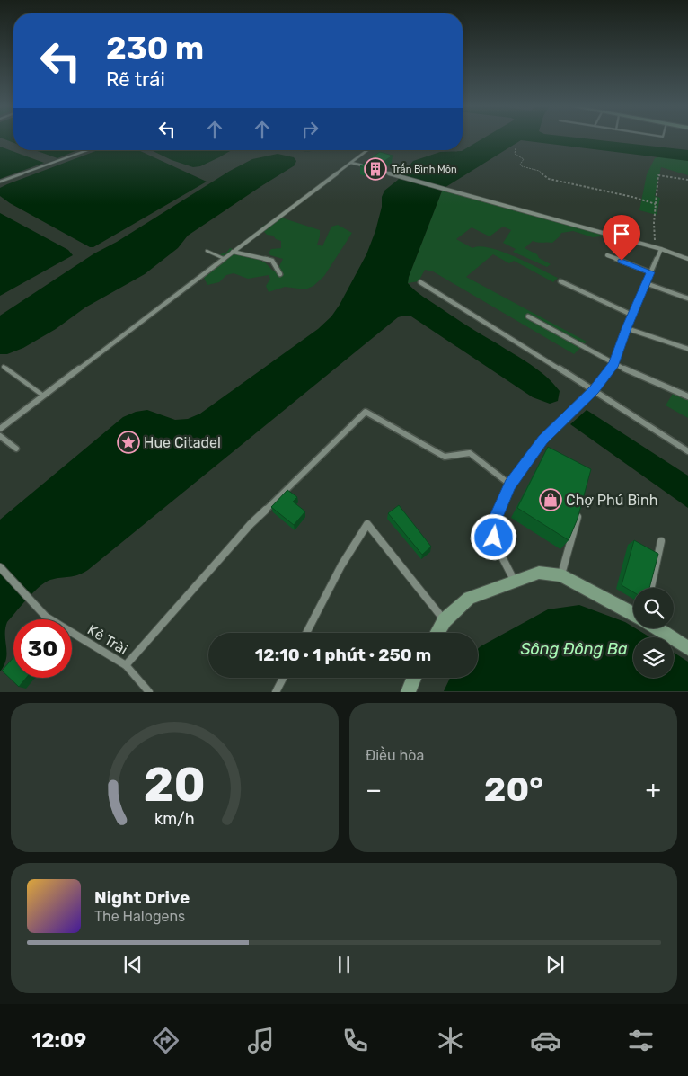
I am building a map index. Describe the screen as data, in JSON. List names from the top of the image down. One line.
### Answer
{"streets":{"street":["Kẻ Trài"]},"water":["Sông Đông Ba"],"places":{"building":["Trấn Bình Môn"],"place":["Hue Citadel"],"shop":["Chợ Phú Bình"]},"page":{"turn":["230 m","Rẽ trái"],"limit":"30","trip":"12:10 · 1 phút · 250 m","tile":"Điều hòa","heat":["−","20°","+"],"song":["Night Drive","The Halogens"],"tabs":"12:09","gauge":["20","km/h"]}}
